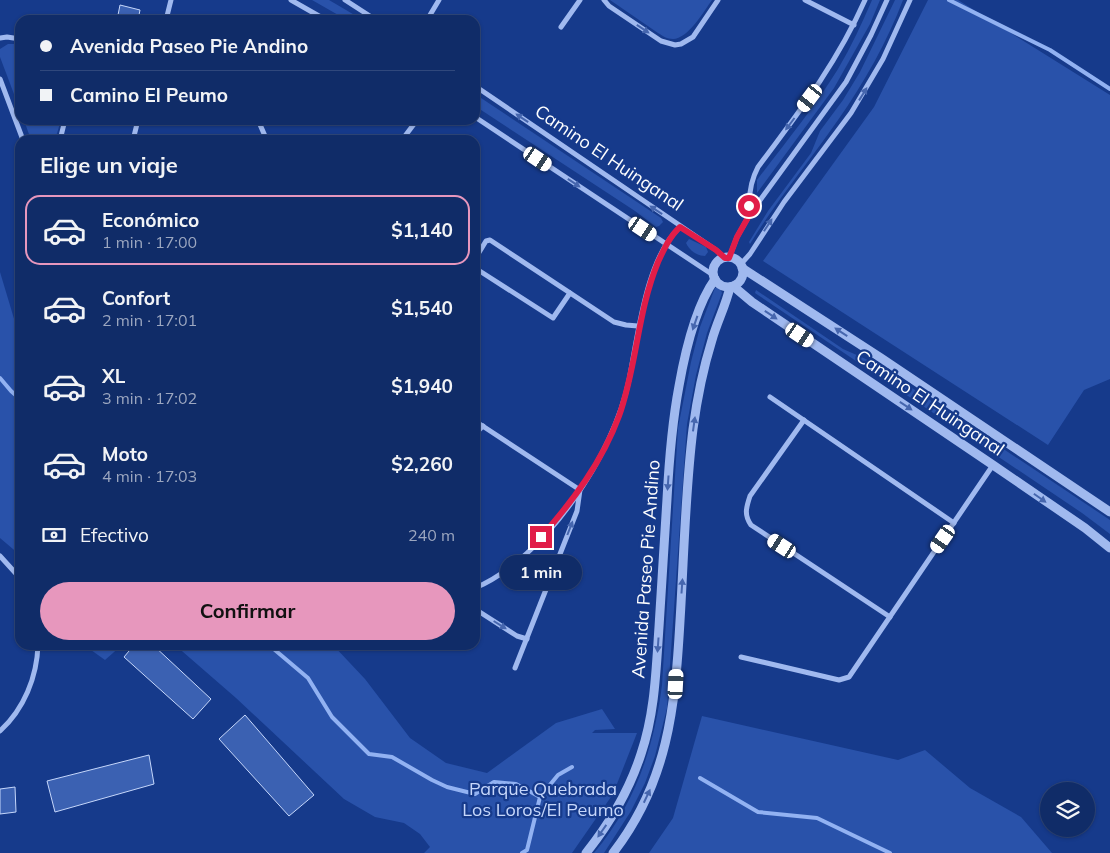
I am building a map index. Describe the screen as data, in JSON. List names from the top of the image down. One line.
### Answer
{"streets":{"street":["Camino El Huinganal","Avenida Paseo Pie Andino"]},"crossings":[["Camino El Huinganal","Avenida Paseo Pie Andino"]],"parks":["Parque Quebrada Los Loros/El Peumo"],"page":{"banner":["Avenida Paseo Pie Andino","Camino El Peumo"],"heading":"Elige un viaje","list":[{"name":"Económico","note":"1 min · 17:00","value":"$1,140"},{"name":"Confort","note":"2 min · 17:01","value":"$1,540"},{"name":"XL","note":"3 min · 17:02","value":"$1,940"},{"name":"Moto","note":"4 min · 17:03","value":"$2,260"}],"pay":["Efectivo","240 m"],"bubble":"1 min","buttons":"Confirmar"}}
